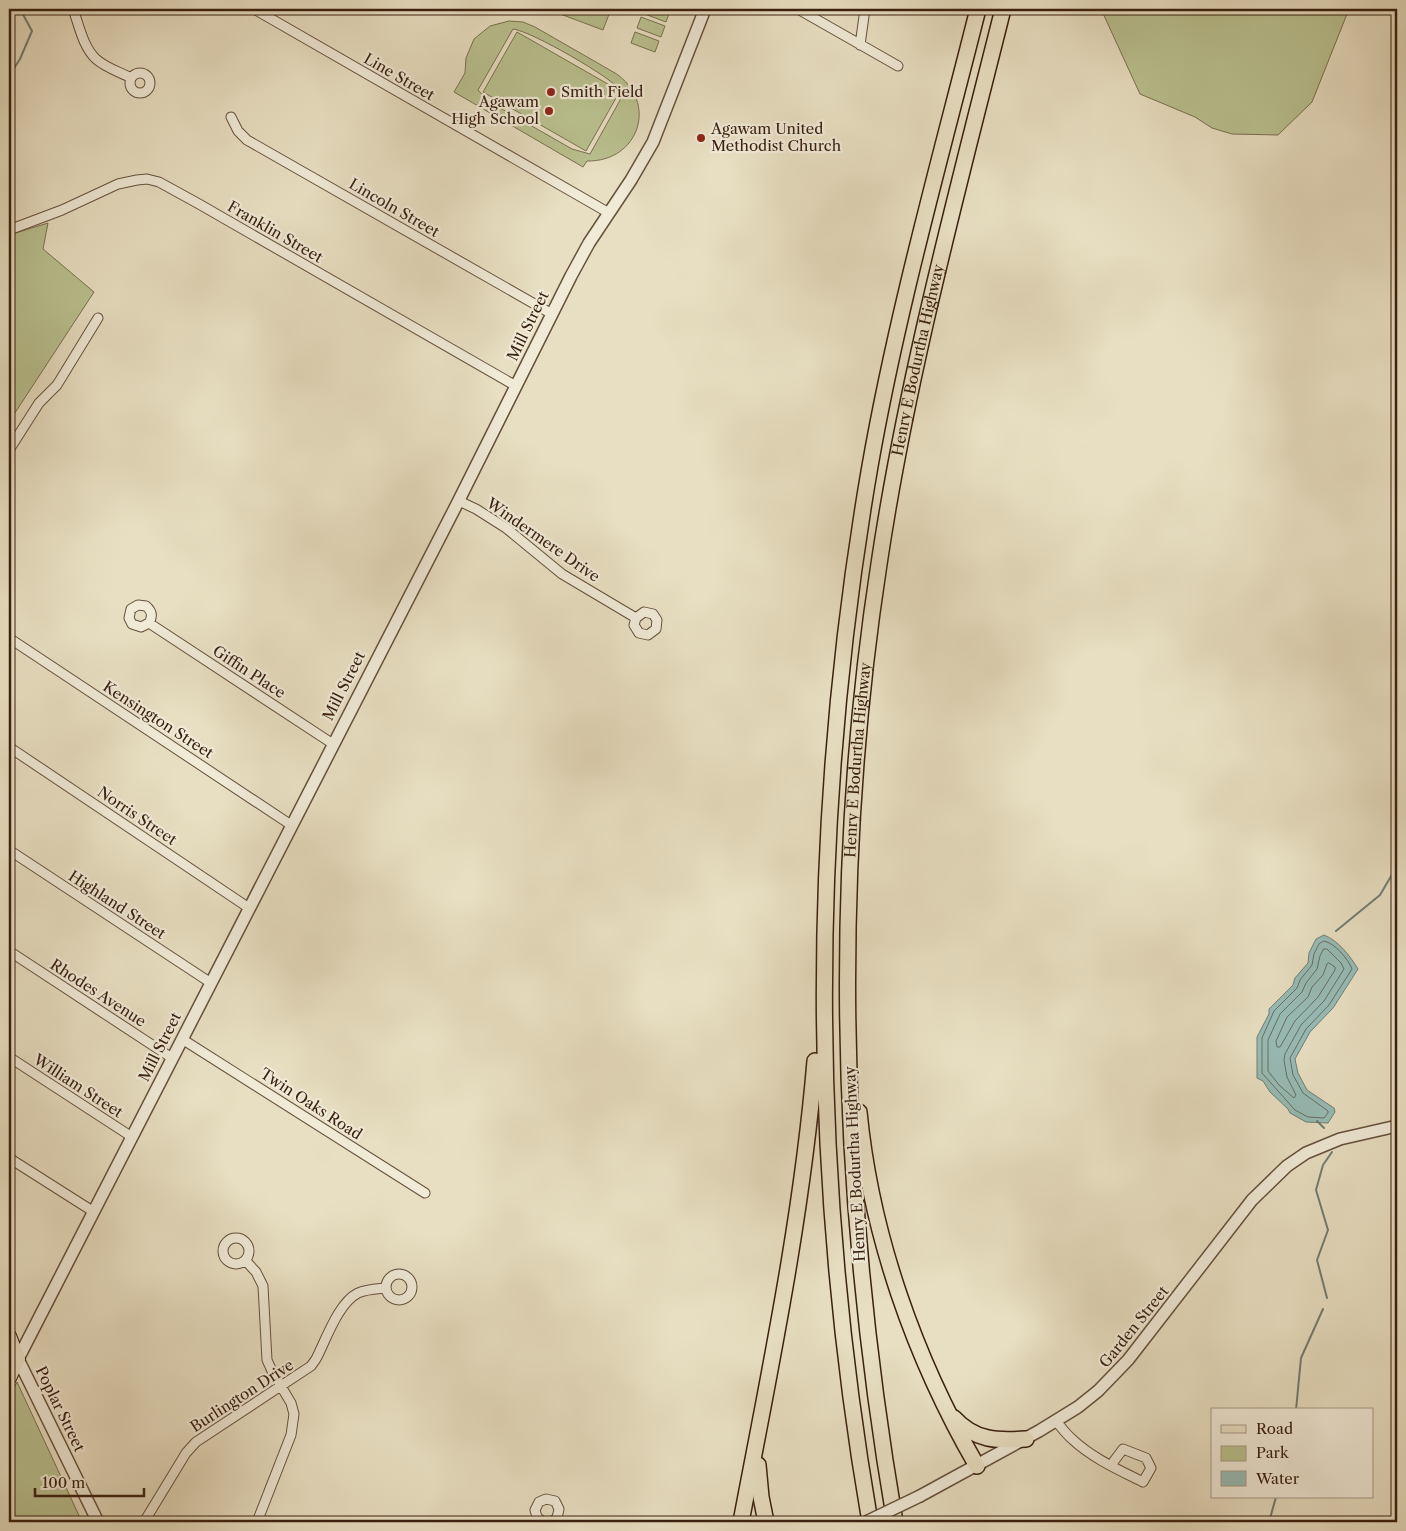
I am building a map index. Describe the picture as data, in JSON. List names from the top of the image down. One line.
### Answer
{"streets":{"highway":["Henry E Bodurtha Highway"],"main road":["Mill Street","Poplar Street"],"street":["Line Street","Lincoln Street","Franklin Street","Windermere Drive","Giffin Place","Kensington Street","Norris Street","Highland Street","Rhodes Avenue","William Street","Twin Oaks Road","Garden Street","Burlington Drive"]},"crossings":[["Line Street","Mill Street"],["Lincoln Street","Mill Street"],["Franklin Street","Mill Street"],["Mill Street","Windermere Drive"],["Mill Street","Giffin Place"],["Mill Street","Kensington Street"],["Mill Street","Norris Street"],["Mill Street","Highland Street"],["Mill Street","Rhodes Avenue"],["Mill Street","William Street"],["Mill Street","Twin Oaks Road"],["Mill Street","Poplar Street"]],"places":["Smith Field","Agawam High School","Agawam United Methodist Church"],"legend":["Road","Park","Water"],"scale_bar":"100 m"}
